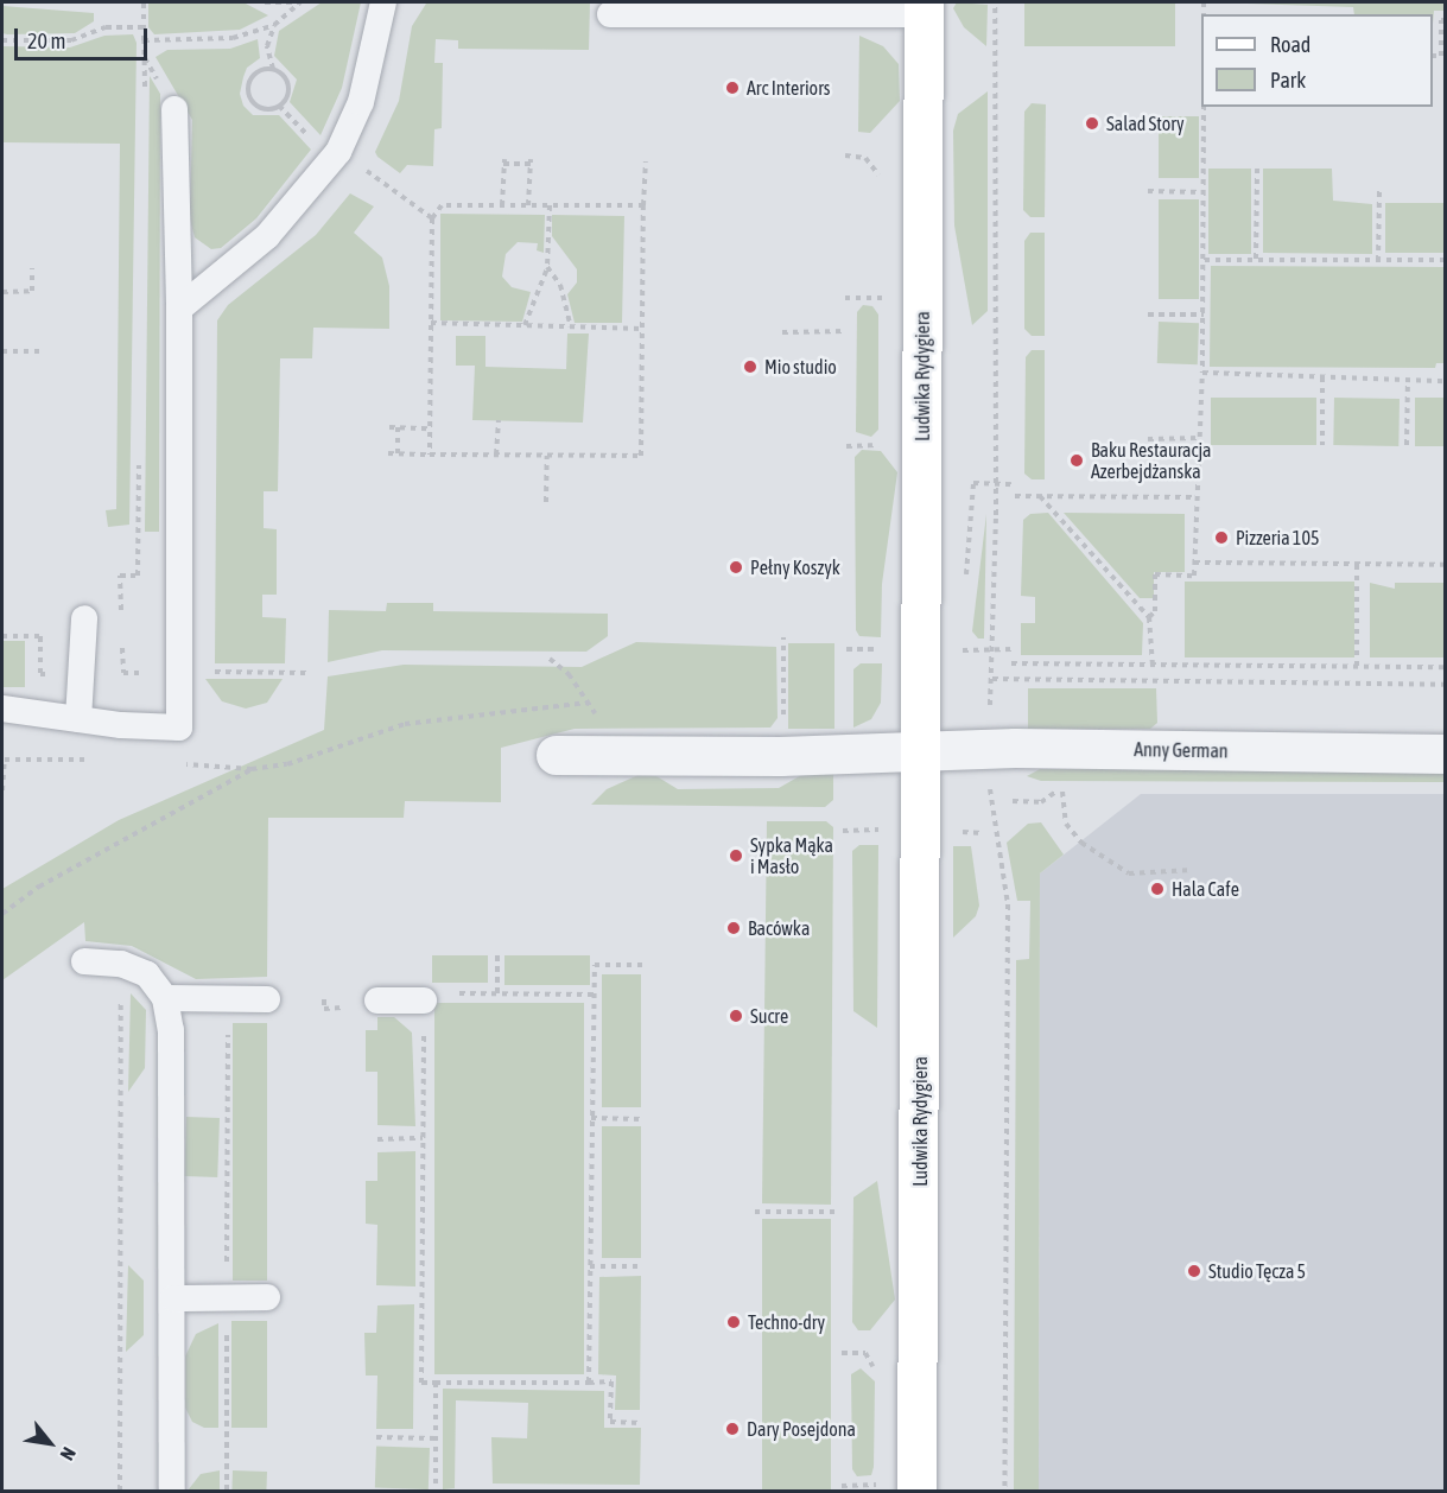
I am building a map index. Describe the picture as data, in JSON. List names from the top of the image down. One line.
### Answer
{"streets":{"street":["Ludwika Rydygiera","Anny German"]},"crossings":[["Ludwika Rydygiera","Anny German"]],"places":["Arc Interiors","Salad Story","Mio studio","Baku Restauracja Azerbejdżanska","Pizzeria 105","Pełny Koszyk","Sypka Mąka i Masło","Hala Cafe","Bacówka","Sucre","Studio Tęcza 5","Techno-dry","Dary Posejdona"],"legend":["Road","Park"],"scale_bar":"20 m","north":"bottom right"}
